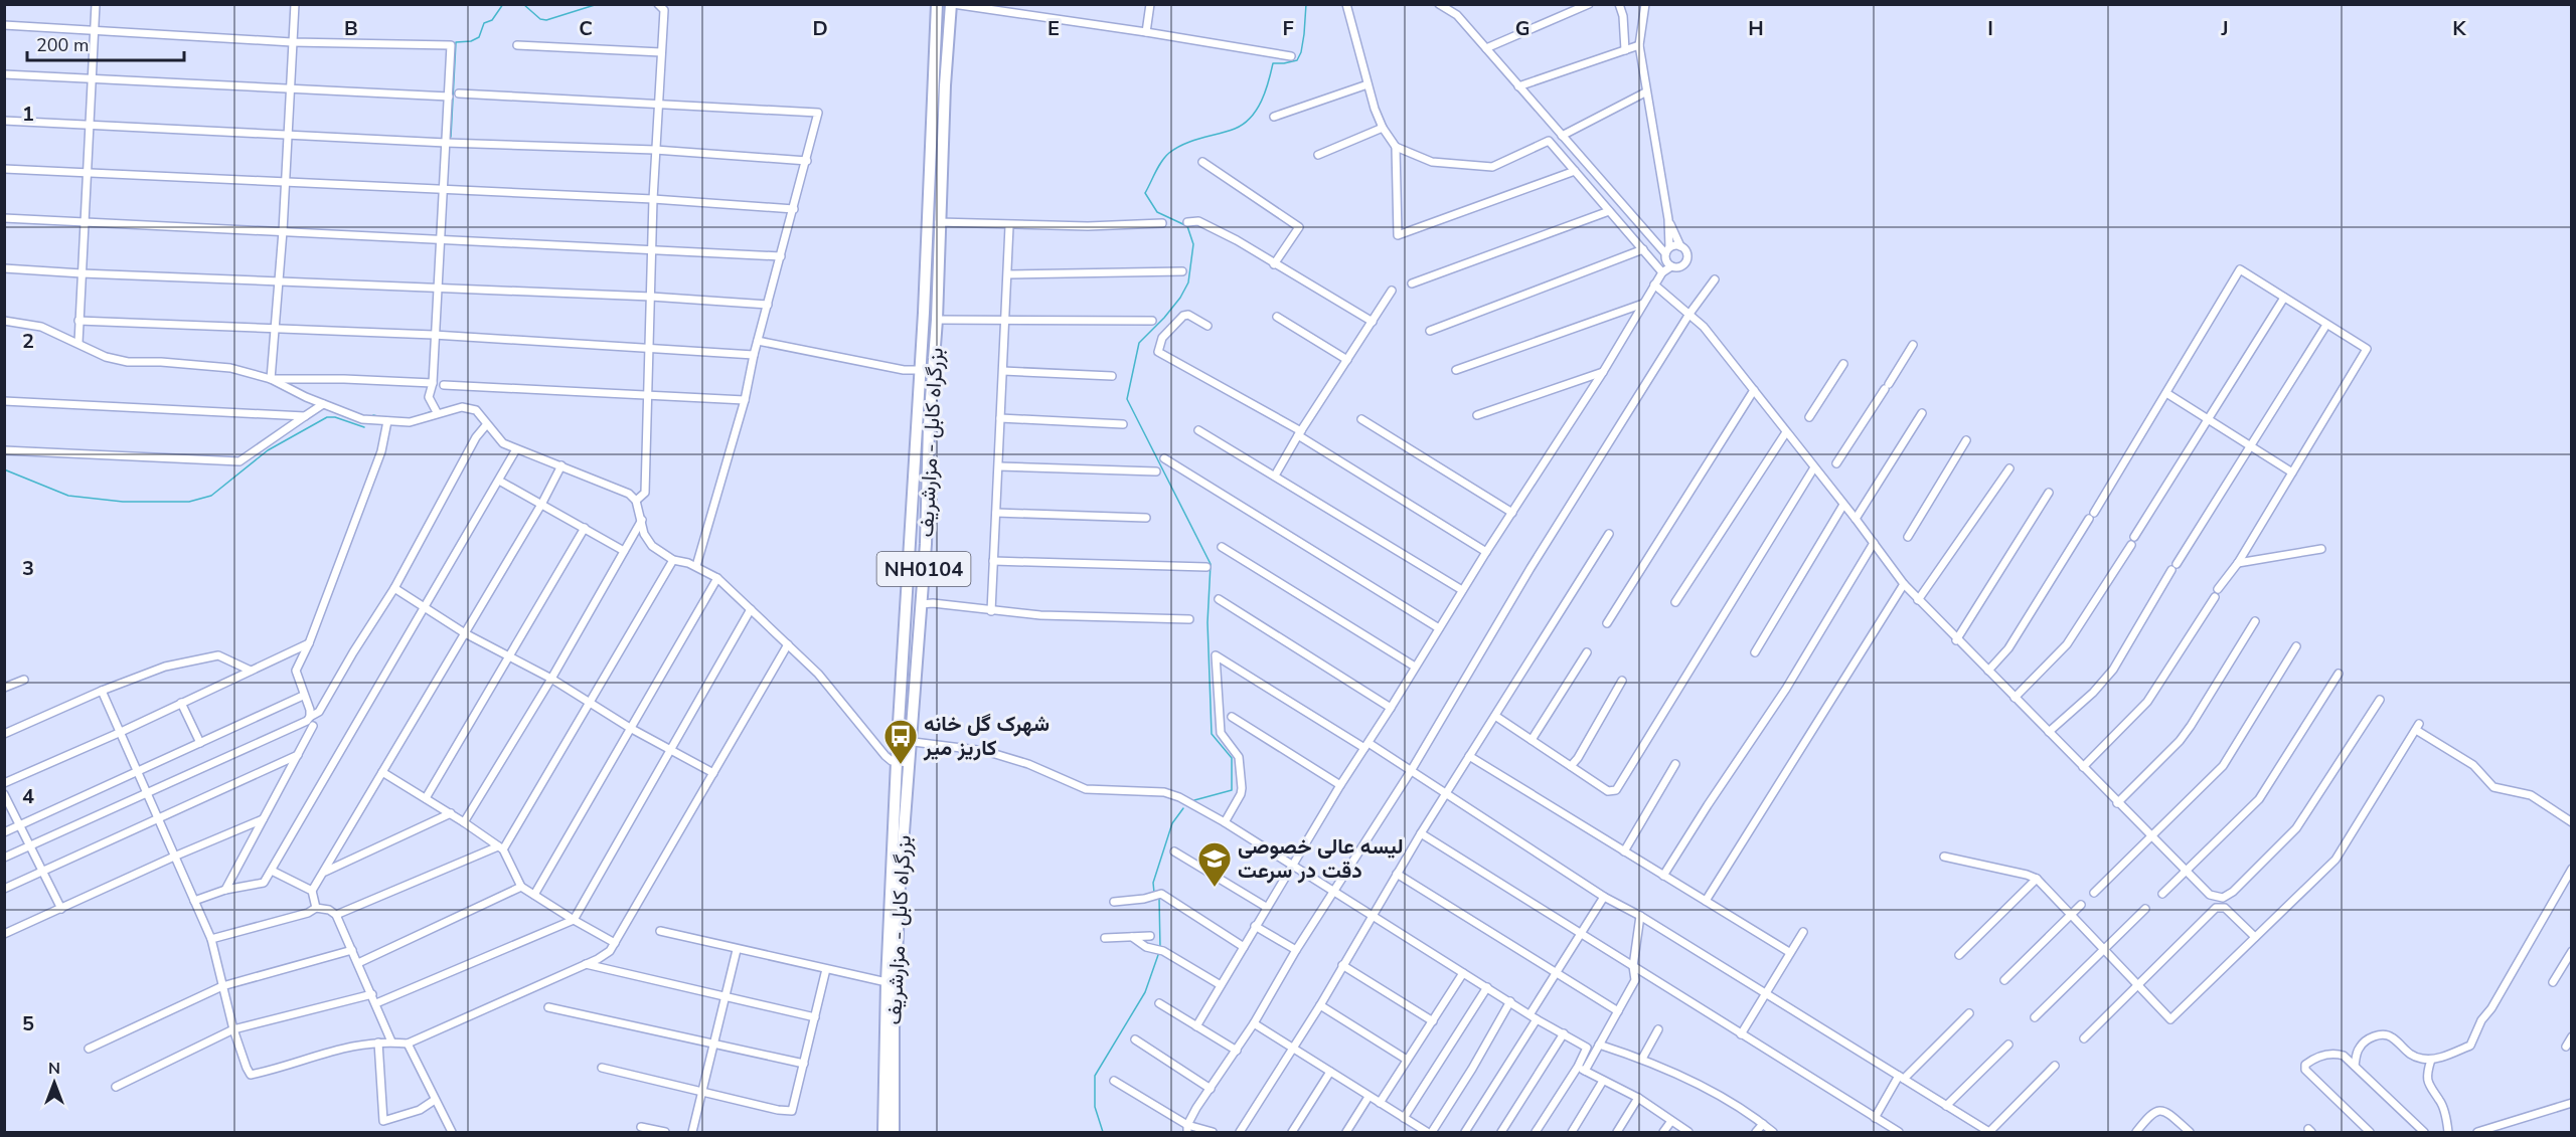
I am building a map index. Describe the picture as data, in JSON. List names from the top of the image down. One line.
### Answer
{"streets":{"highway":["بزرگراه کابل - مزارشریف","NH0104"]},"places":{"bus stop":["شهرک گل خانه کاریز میر"],"school or university":["لیسه عالی خصوصی دقت در سرعت"]},"scale_bar":"200 m","north":"top","grid":{"columns":["B","C","D","E","F","G","H","I","J","K"],"rows":["1","2","3","4","5"]}}
